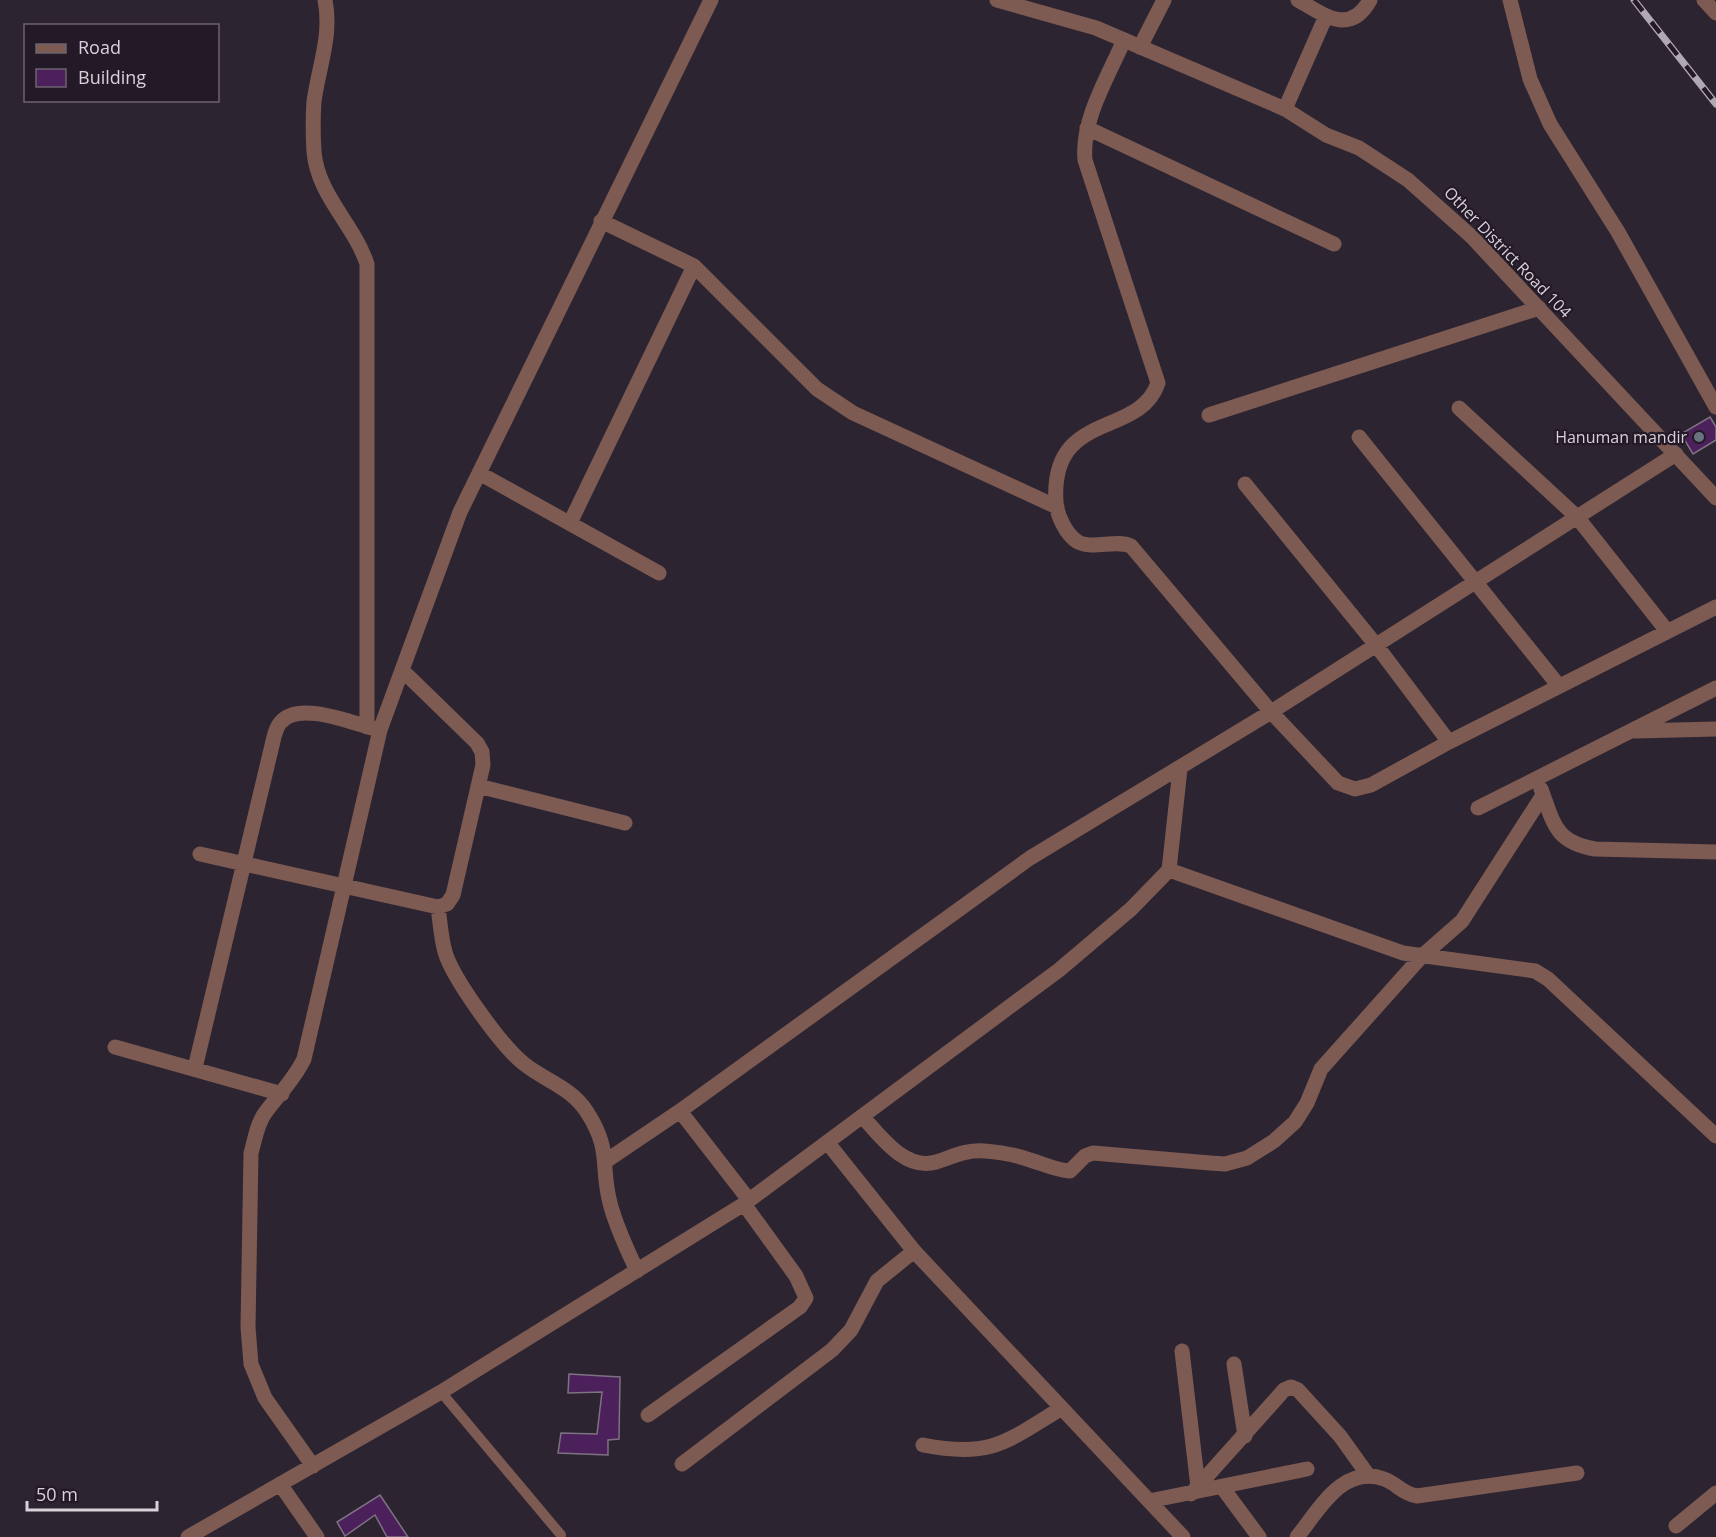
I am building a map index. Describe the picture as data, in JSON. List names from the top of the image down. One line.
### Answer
{"streets":{"street":["Other District Road 104"]},"places":["Hanuman mandir"],"legend":["Road","Building"],"scale_bar":"50 m"}
